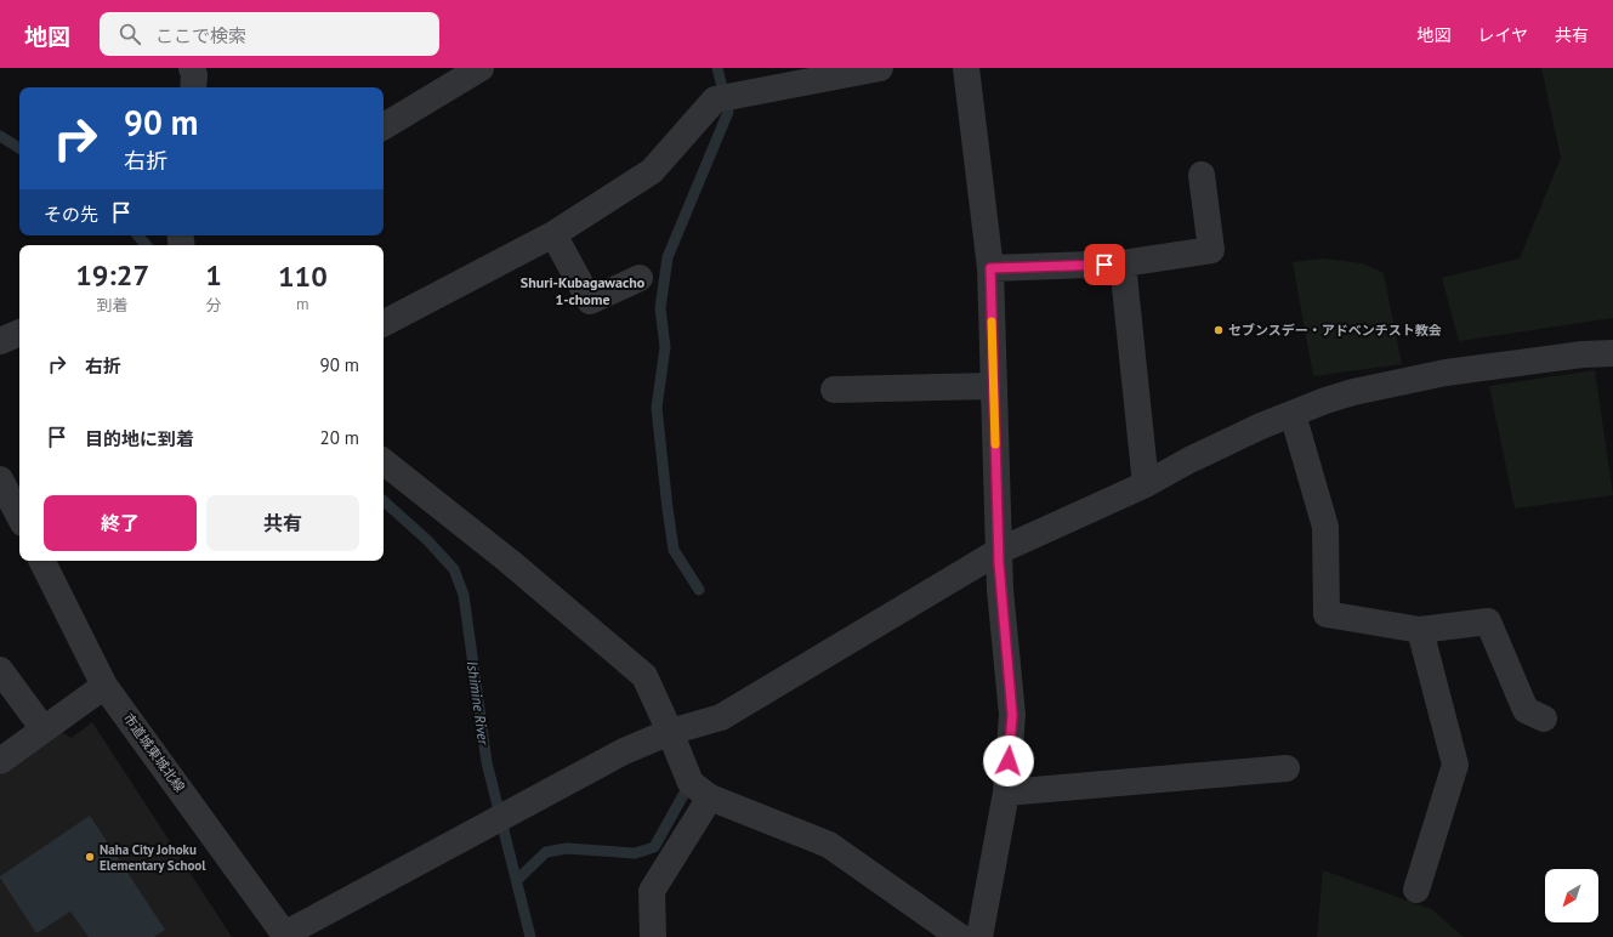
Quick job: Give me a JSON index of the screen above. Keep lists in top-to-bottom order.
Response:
{
  "streets": {
    "street": ["市道城東城北線"]
  },
  "districts": ["Shuri-Kubagawacho 1-chome"],
  "water": ["Ishimine River"],
  "places": ["セブンスデー・アドベンチスト教会", "Naha City Johoku Elementary School"],
  "north": "bottom left",
  "page": {
    "header": "地図",
    "search": "ここで検索",
    "nav": ["地図", "レイヤ", "共有"],
    "turn": ["90 m", "右折"],
    "then": "その先",
    "eta": [
      "19:27",
      "到着",
      "1",
      "分",
      "110",
      "m"
    ],
    "list": [
      {
        "name": "右折",
        "value": "90 m"
      },
      {
        "name": "目的地に到着",
        "value": "20 m"
      }
    ],
    "buttons": ["終了", "共有"]
  }
}
